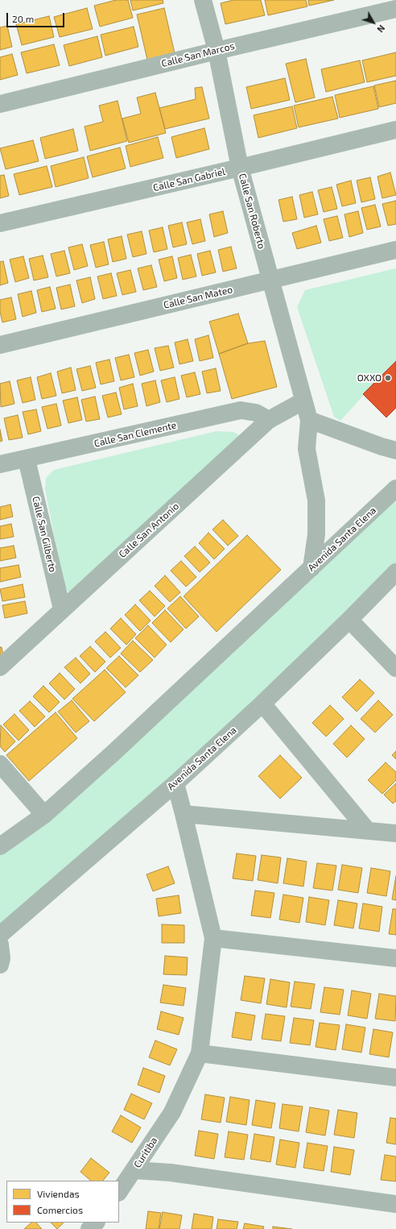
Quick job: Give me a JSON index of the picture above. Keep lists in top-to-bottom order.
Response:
{
  "streets": {
    "street": [
      "Calle San Marcos",
      "Calle San Gabriel",
      "Calle San Roberto",
      "Calle San Mateo",
      "Calle San Clemente",
      "Calle San Antonio",
      "Calle San Gilberto",
      "Avenida Santa Elena",
      "Curitiba"
    ]
  },
  "crossings": [
    ["Calle San Marcos", "Calle San Roberto"],
    ["Calle San Gabriel", "Calle San Roberto"],
    ["Calle San Roberto", "Calle San Mateo"],
    ["Calle San Roberto", "Calle San Antonio"],
    ["Calle San Roberto", "Avenida Santa Elena"],
    ["Calle San Clemente", "Calle San Antonio"],
    ["Calle San Clemente", "Calle San Gilberto"],
    ["Calle San Antonio", "Calle San Gilberto"]
  ],
  "places": ["OXXO"],
  "legend": ["Viviendas", "Comercios"],
  "scale_bar": "20 m",
  "north": "bottom right"
}
